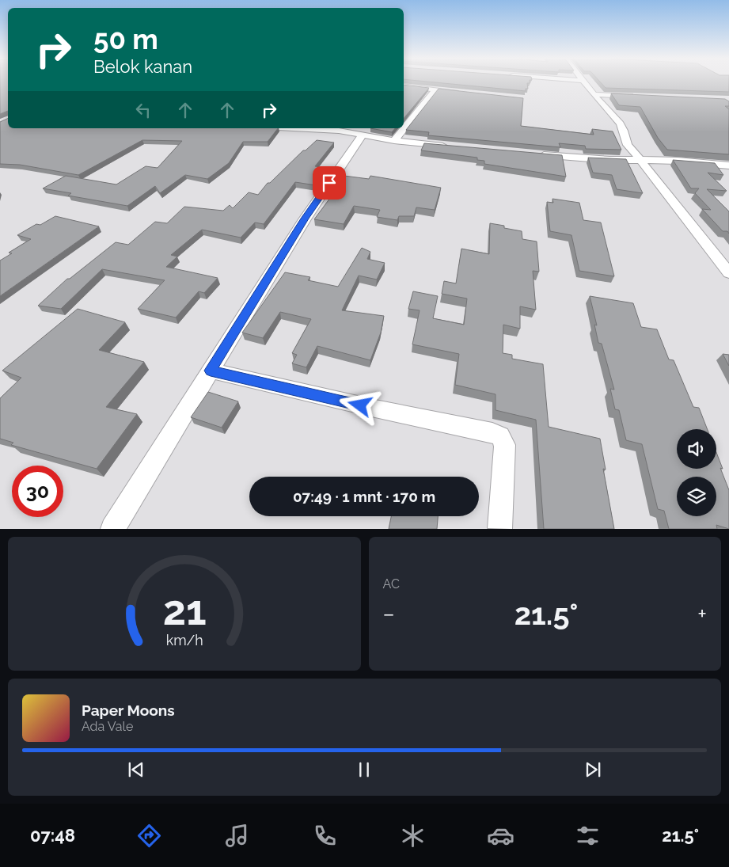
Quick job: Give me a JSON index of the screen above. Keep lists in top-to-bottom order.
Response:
{
  "page": {
    "turn": ["50 m", "Belok kanan"],
    "limit": "30",
    "trip": "07:49 · 1 mnt · 170 m",
    "tile": "AC",
    "heat": ["−", "21.5°", "+"],
    "song": ["Paper Moons", "Ada Vale"],
    "tabs": ["07:48", "21.5°"],
    "gauge": ["21", "km/h"]
  }
}
